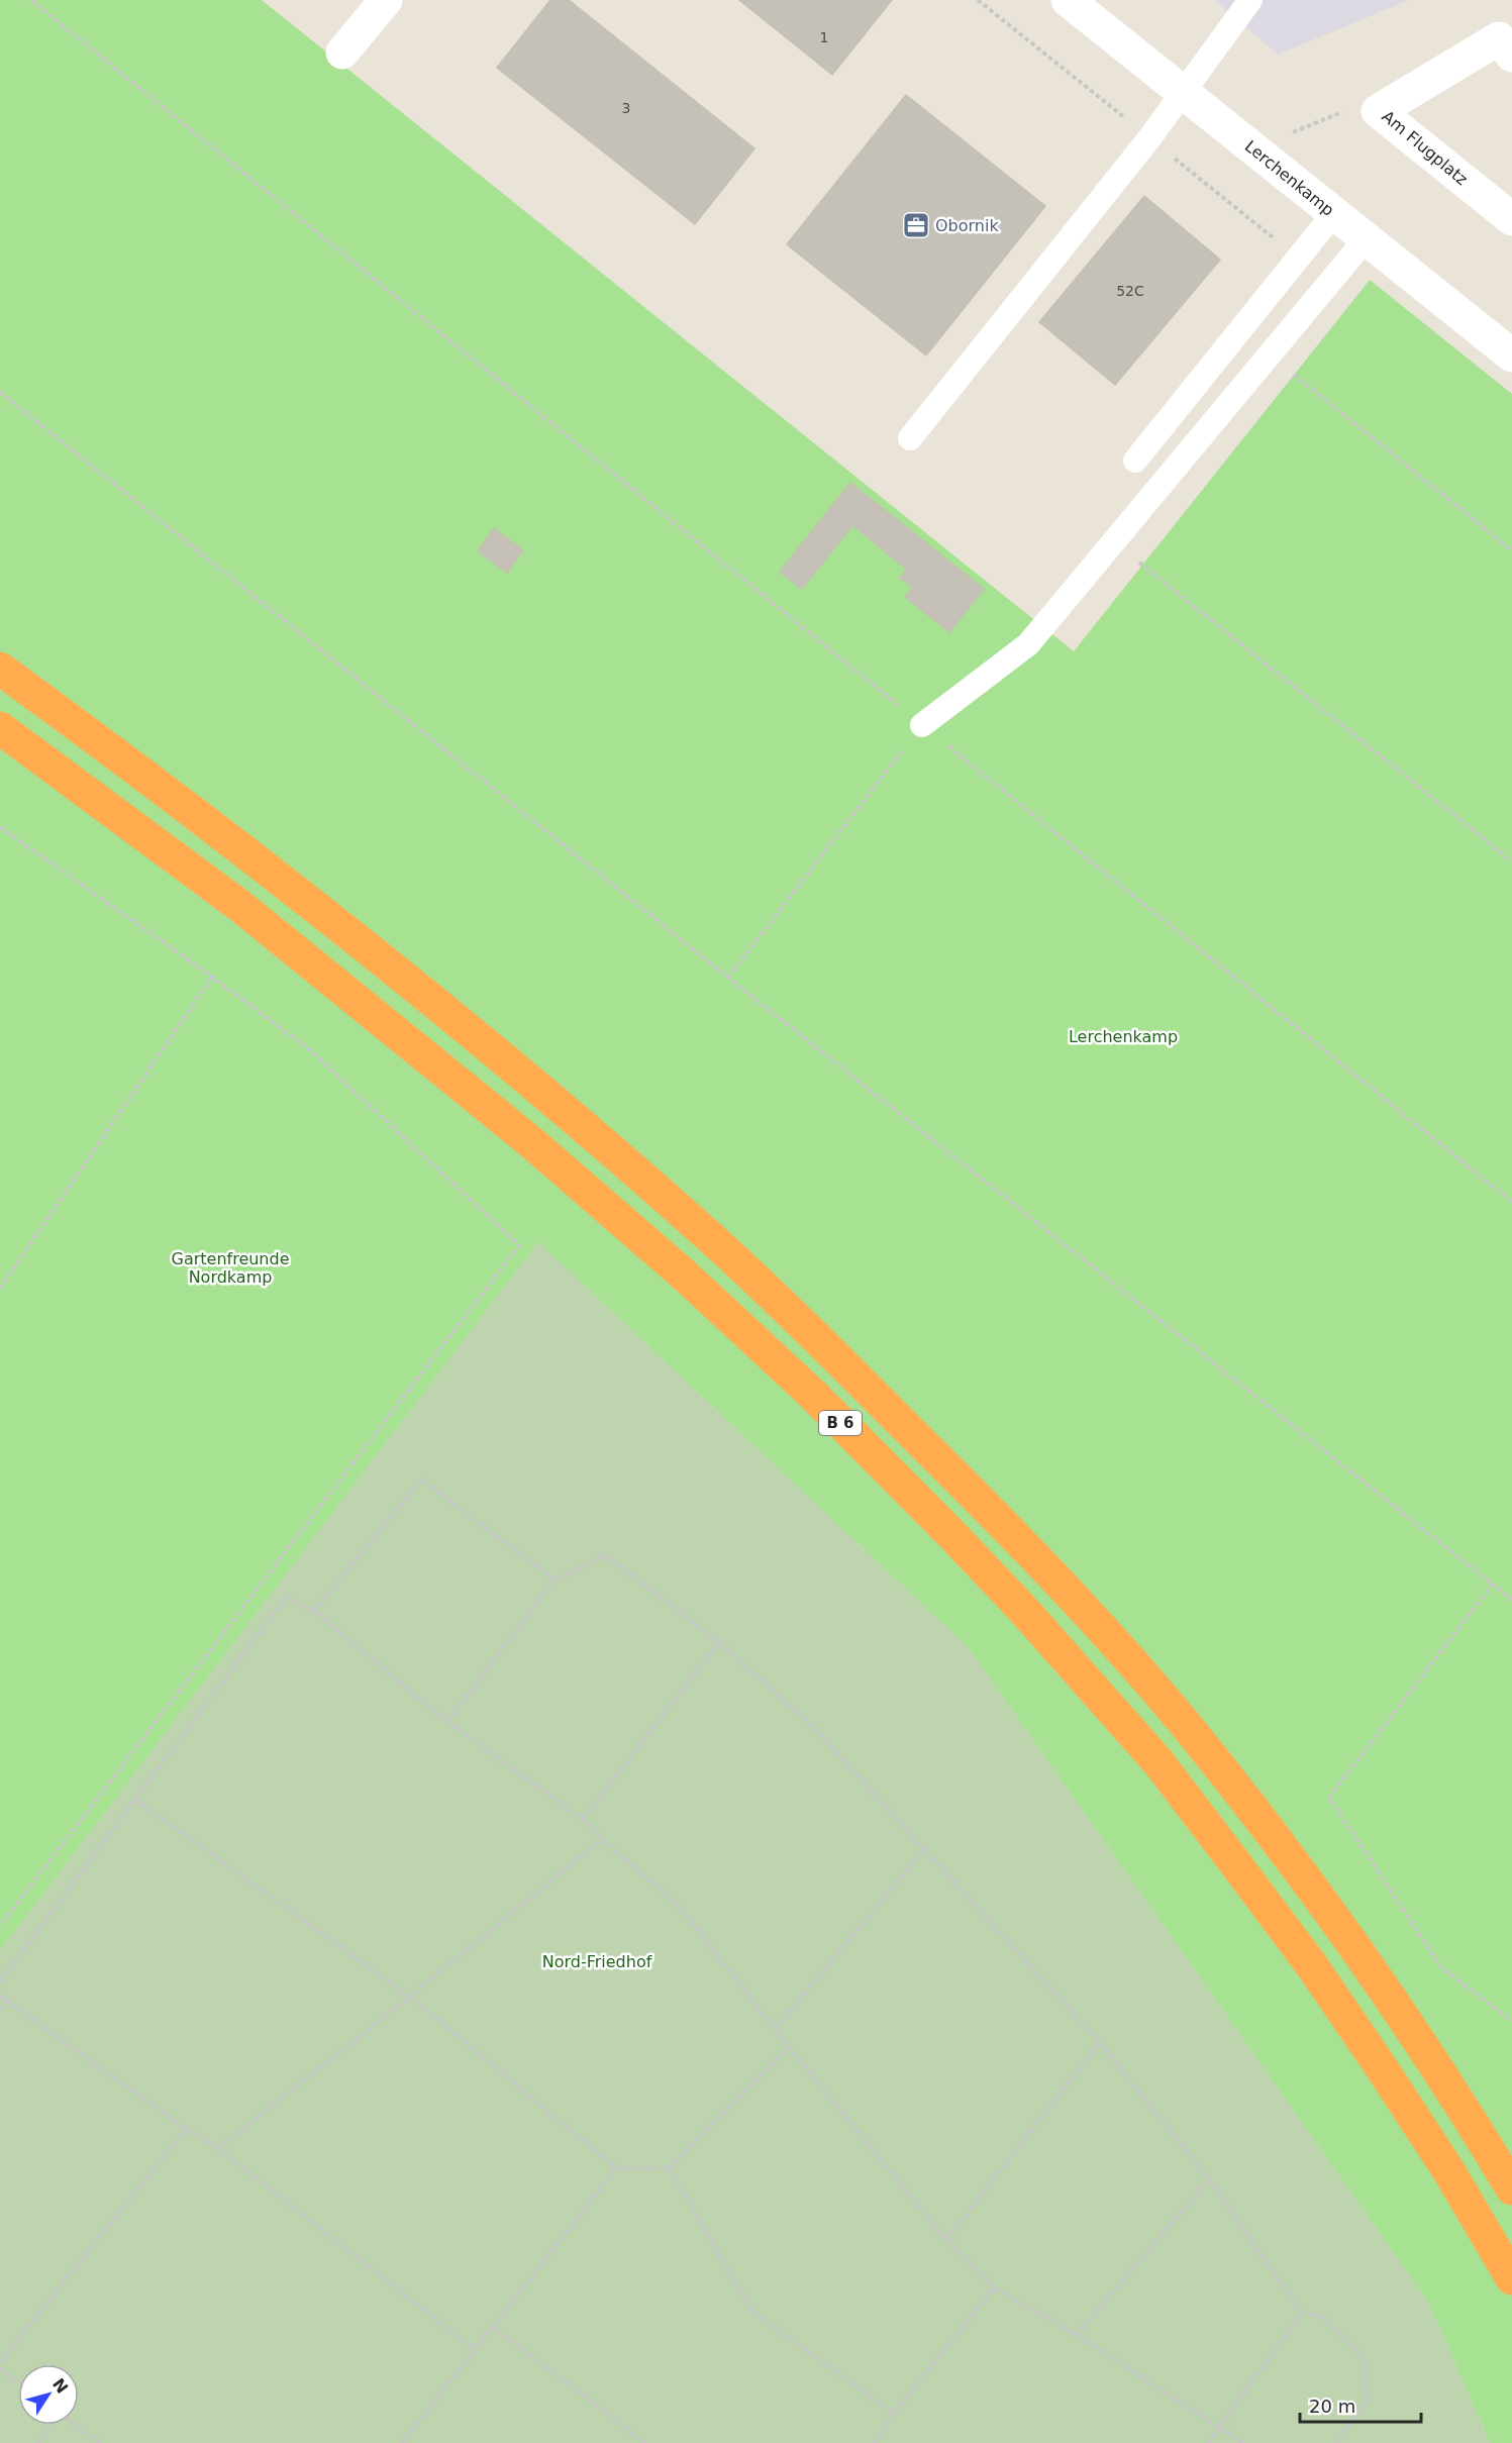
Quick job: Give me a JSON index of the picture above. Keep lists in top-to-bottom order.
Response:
{
  "streets": {
    "highway": ["B 6"],
    "street": ["Am Flugplatz", "Lerchenkamp"]
  },
  "parks": ["Lerchenkamp", "Gartenfreunde Nordkamp", "Nord-Friedhof"],
  "places": {
    "office": ["Obornik"]
  },
  "house_numbers": ["1", "3", "52C"],
  "scale_bar": "20 m",
  "north": "top right"
}
